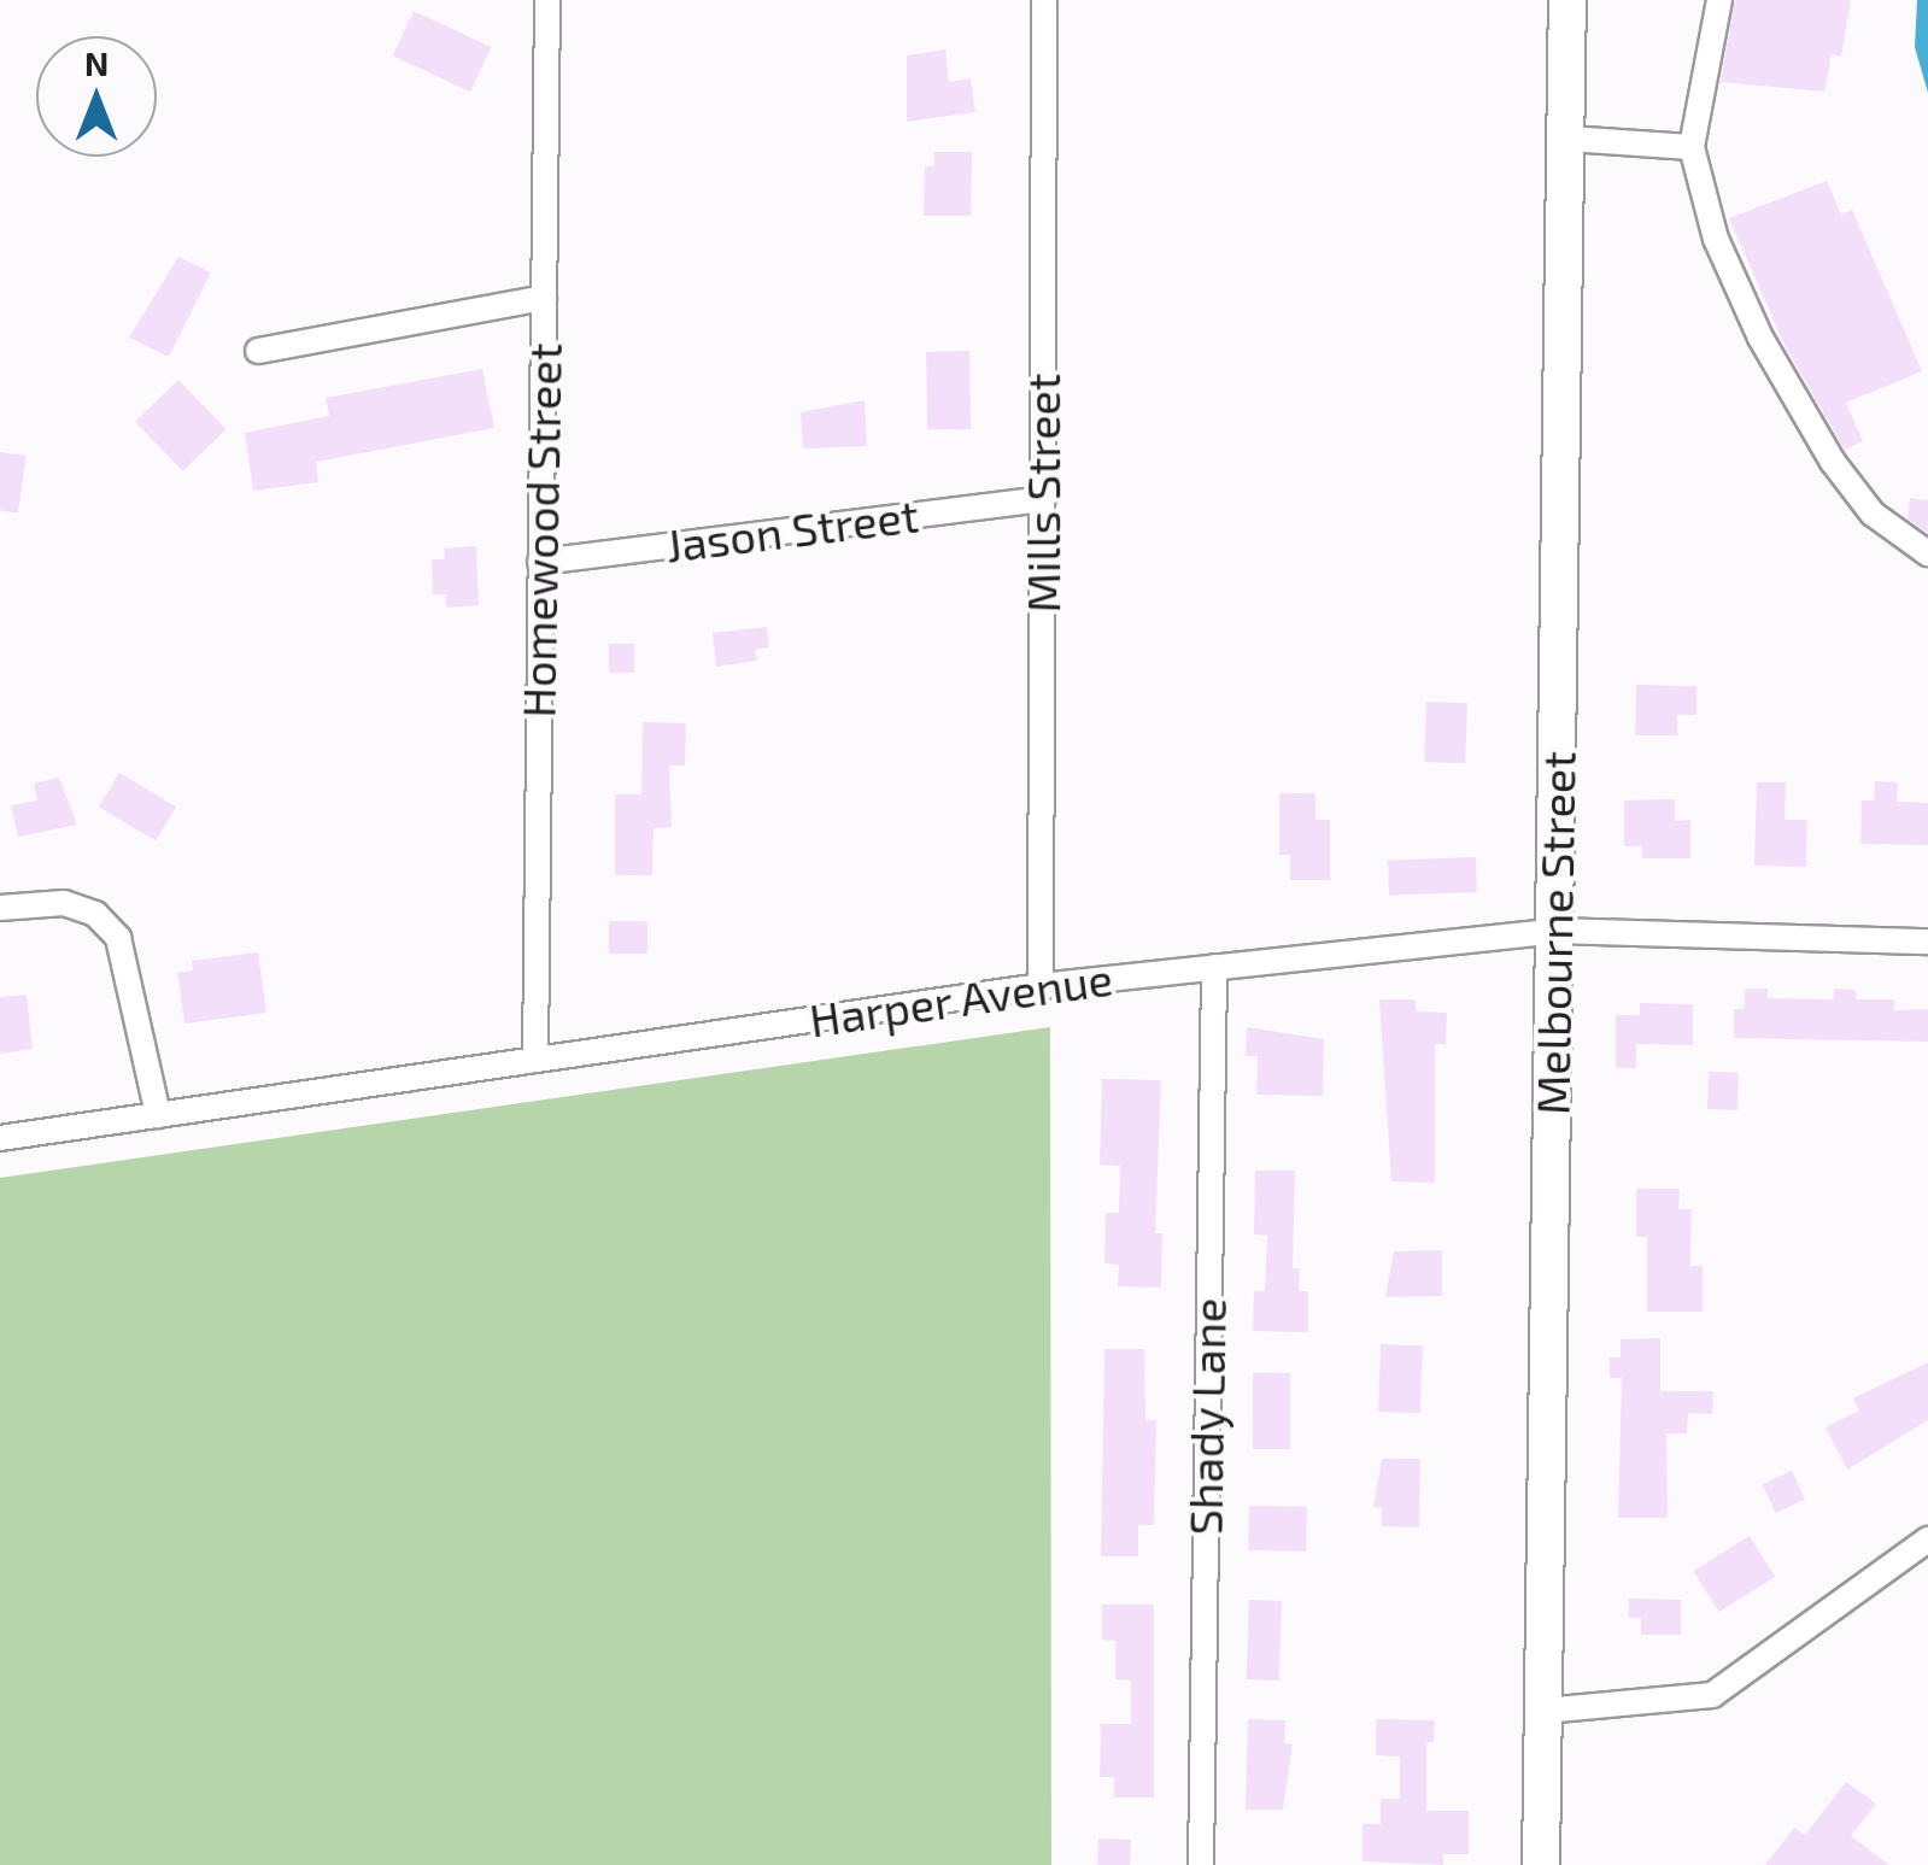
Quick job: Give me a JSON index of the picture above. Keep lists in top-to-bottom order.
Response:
{
  "streets": {
    "street": [
      "Mills Street",
      "Homewood Street",
      "Jason Street",
      "Melbourne Street",
      "Harper Avenue",
      "Shady Lane"
    ]
  },
  "crossings": [
    ["Mills Street", "Jason Street"],
    ["Mills Street", "Harper Avenue"],
    ["Homewood Street", "Jason Street"],
    ["Homewood Street", "Harper Avenue"],
    ["Melbourne Street", "Harper Avenue"],
    ["Harper Avenue", "Shady Lane"]
  ],
  "north": "top"
}
